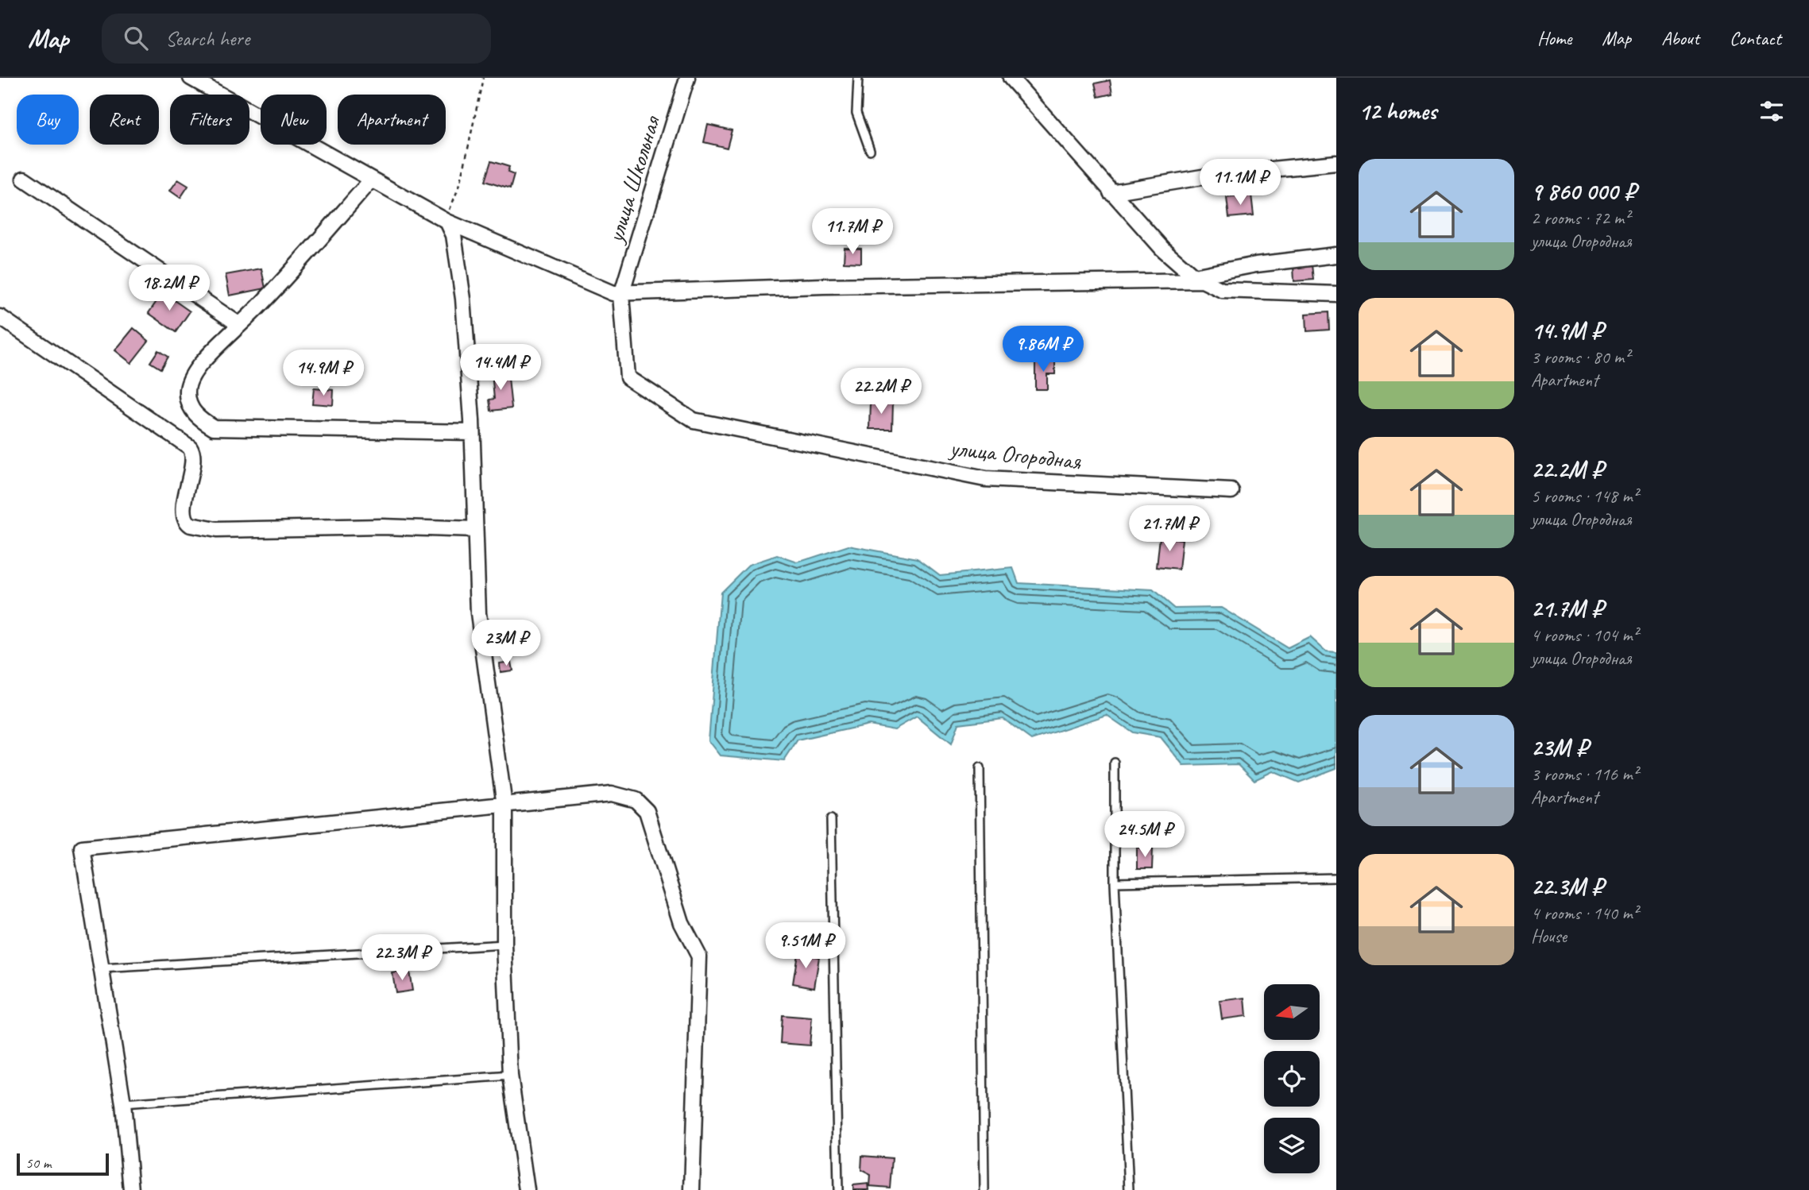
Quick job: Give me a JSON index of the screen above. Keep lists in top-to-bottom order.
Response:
{
  "streets": {
    "street": ["улица Школьная", "улица Огородная"]
  },
  "crossings": [
    ["улица Школьная", "улица Огородная"]
  ],
  "scale_bar": "50 m",
  "north": "left",
  "page": {
    "header": "Map",
    "search": "Search here",
    "nav": [
      "Home",
      "Map",
      "About",
      "Contact"
    ],
    "heading": "12 homes",
    "chip": [
      "Buy",
      "Rent",
      "Filters",
      "New",
      "Apartment"
    ],
    "list": [
      {
        "name": "9 860 000 ₽",
        "note": "2 rooms · 72 m² · улица Огородная"
      },
      {
        "name": "14.9M ₽",
        "note": "3 rooms · 80 m² · Apartment"
      },
      {
        "name": "22.2M ₽",
        "note": "5 rooms · 148 m² · улица Огородная"
      },
      {
        "name": "21.7M ₽",
        "note": "4 rooms · 104 m² · улица Огородная"
      },
      {
        "name": "23M ₽",
        "note": "3 rooms · 116 m² · Apartment"
      },
      {
        "name": "22.3M ₽",
        "note": "4 rooms · 140 m² · House"
      }
    ],
    "price": [
      "11.1M ₽",
      "11.7M ₽",
      "18.2M ₽",
      "9.86M ₽",
      "14.4M ₽",
      "14.9M ₽",
      "22.2M ₽",
      "21.7M ₽",
      "23M ₽",
      "24.5M ₽",
      "9.51M ₽",
      "22.3M ₽"
    ],
    "scale": "50 m"
  }
}
